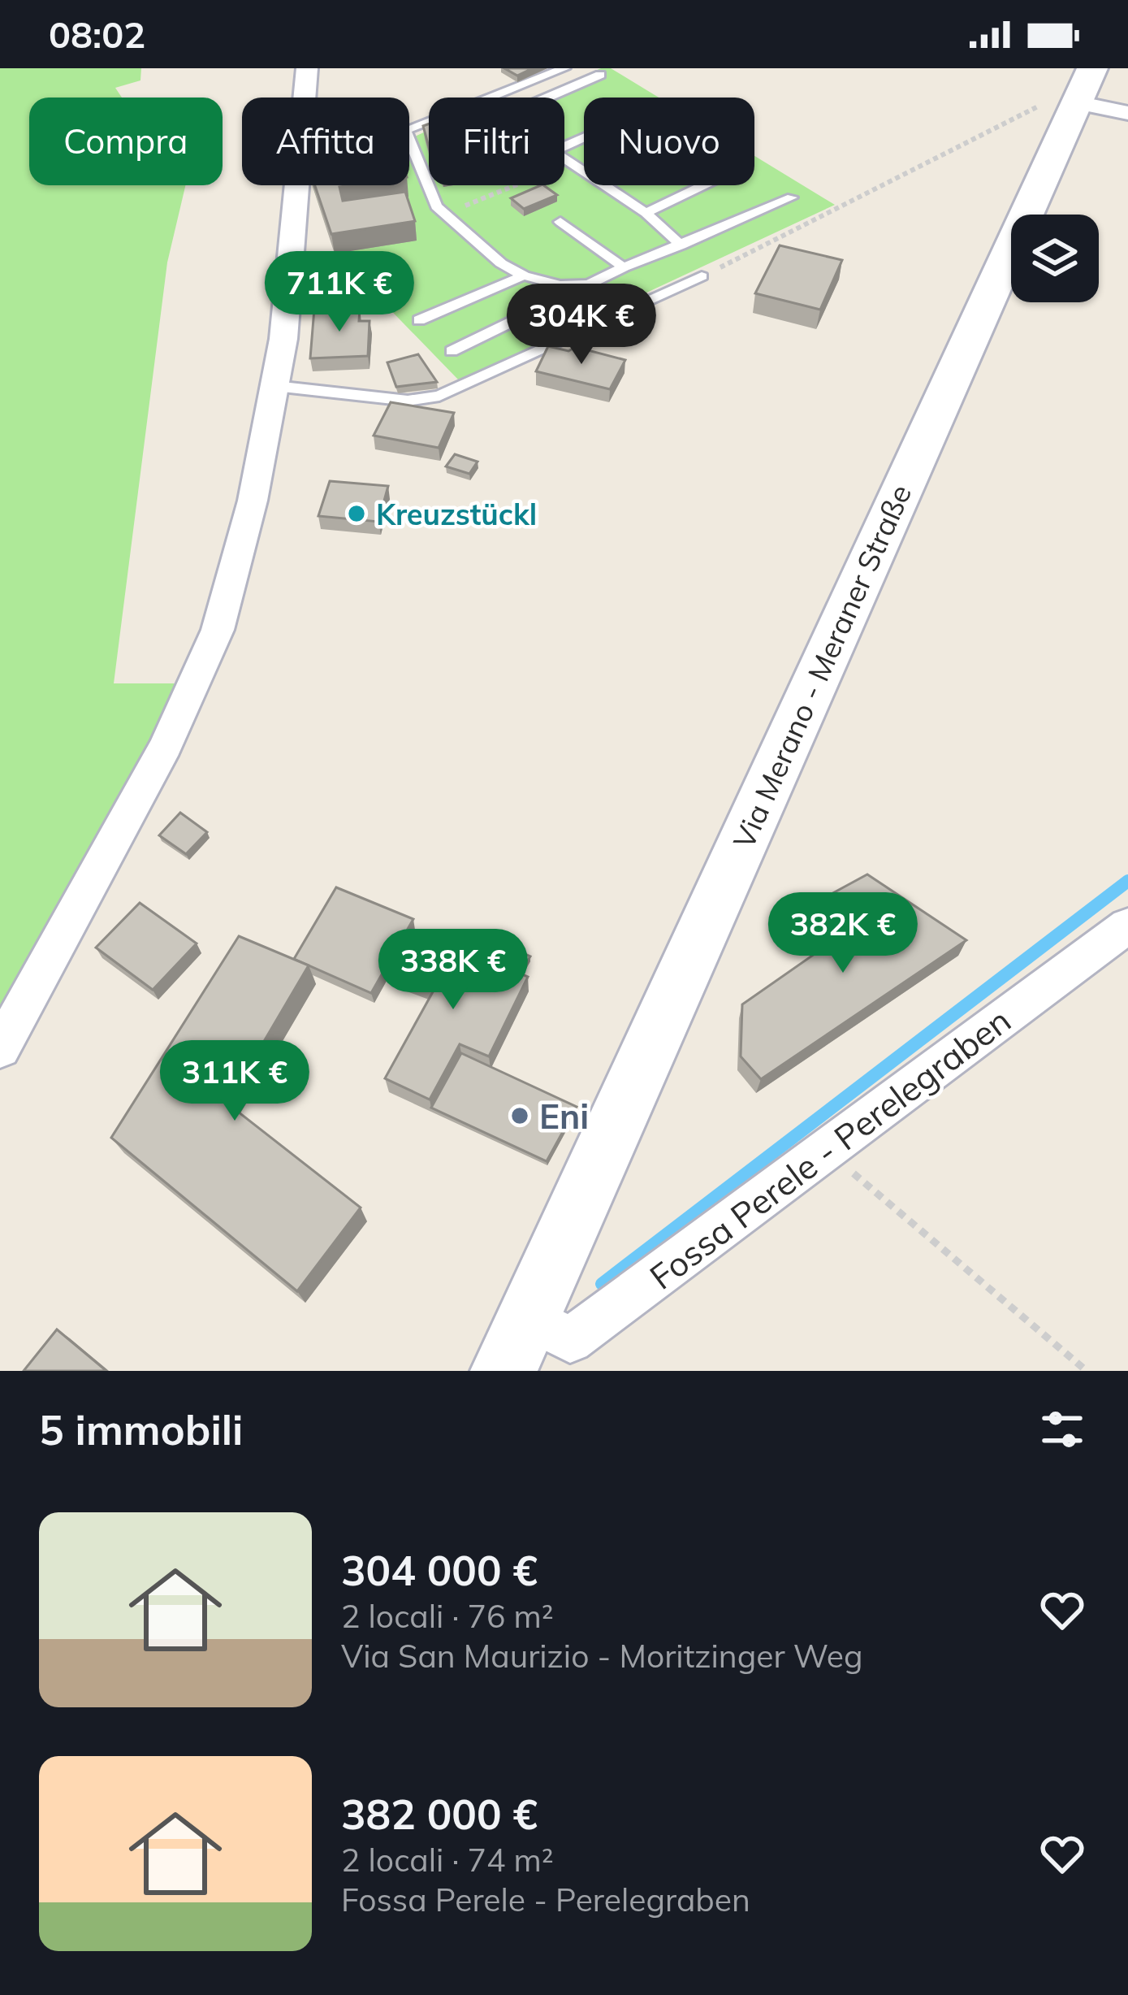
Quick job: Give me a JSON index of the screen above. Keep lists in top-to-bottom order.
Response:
{
  "streets": {
    "main road": ["Via Merano - Meraner Straße"],
    "street": ["Fossa Perele - Perelegraben"]
  },
  "crossings": [
    ["Via Merano - Meraner Straße", "Fossa Perele - Perelegraben"]
  ],
  "places": ["Kreuzstückl", "Eni"],
  "page": {
    "status": "08:02",
    "chip": [
      "Compra",
      "Affitta",
      "Filtri",
      "Nuovo"
    ],
    "price": [
      "711K €",
      "304K €",
      "382K €",
      "338K €",
      "311K €"
    ],
    "heading": "5 immobili",
    "list": [
      {
        "name": "304 000 €",
        "note": "2 locali · 76 m² · Via San Maurizio - Moritzinger Weg"
      },
      {
        "name": "382 000 €",
        "note": "2 locali · 74 m² · Fossa Perele - Perelegraben"
      }
    ]
  }
}
